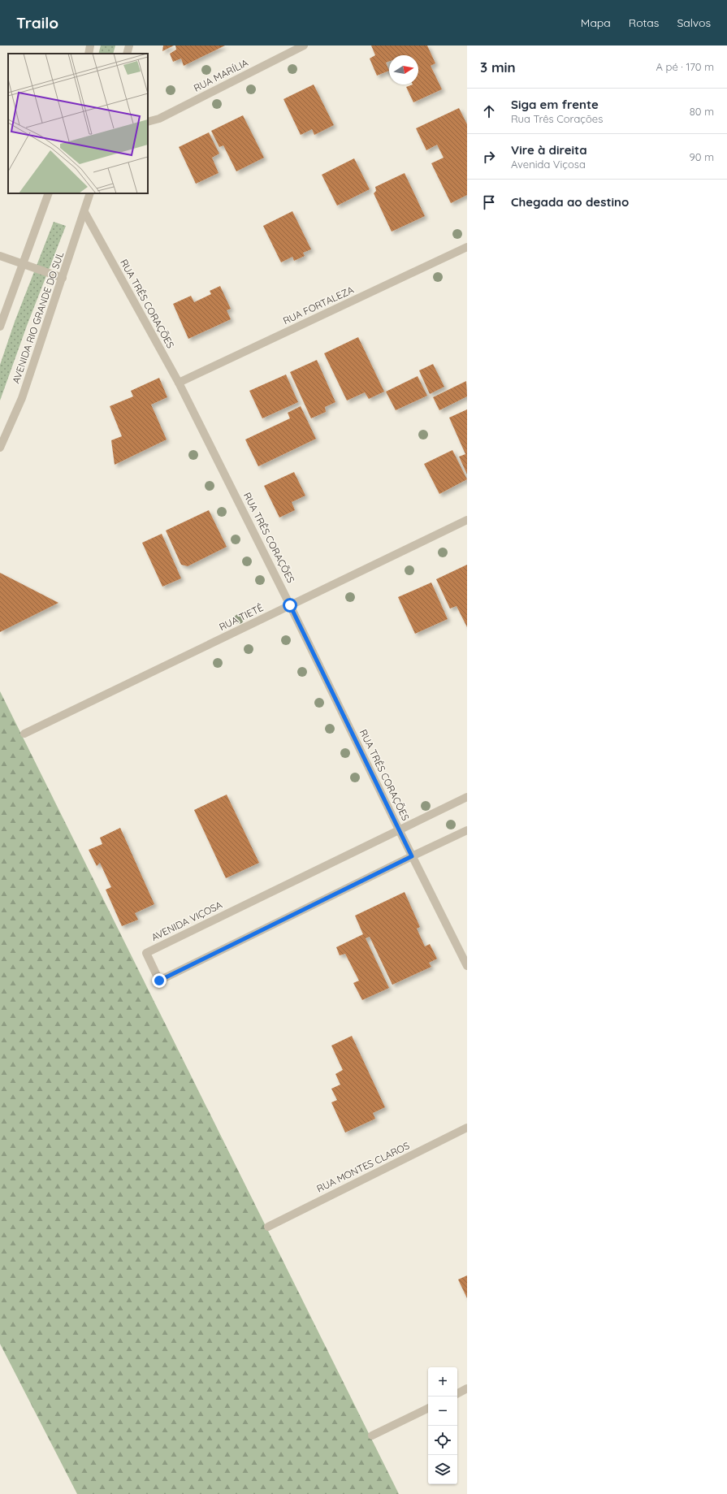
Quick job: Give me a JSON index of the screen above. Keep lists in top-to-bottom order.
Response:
{
  "streets": {
    "street": [
      "RUA MARÍLIA",
      "RUA TRÊS CORAÇÕES",
      "RUA FORTALEZA",
      "AVENIDA RIO GRANDE DO SUL",
      "RUA TIETÊ",
      "AVENIDA VIÇOSA",
      "RUA MONTES CLAROS"
    ]
  },
  "crossings": [
    ["RUA TRÊS CORAÇÕES", "RUA FORTALEZA"],
    ["RUA TRÊS CORAÇÕES", "AVENIDA RIO GRANDE DO SUL"],
    ["RUA TRÊS CORAÇÕES", "RUA TIETÊ"],
    ["RUA TRÊS CORAÇÕES", "AVENIDA VIÇOSA"]
  ],
  "north": "right",
  "page": {
    "header": "Trailo",
    "nav": ["Mapa", "Rotas", "Salvos"],
    "heading": ["3 min", "A pé · 170 m"],
    "list": [
      ["Siga em frente", "Rua Três Corações", "80 m"],
      ["Vire à direita", "Avenida Viçosa", "90 m"],
      "Chegada ao destino"
    ],
    "map_buttons": ["+", "−"]
  }
}
